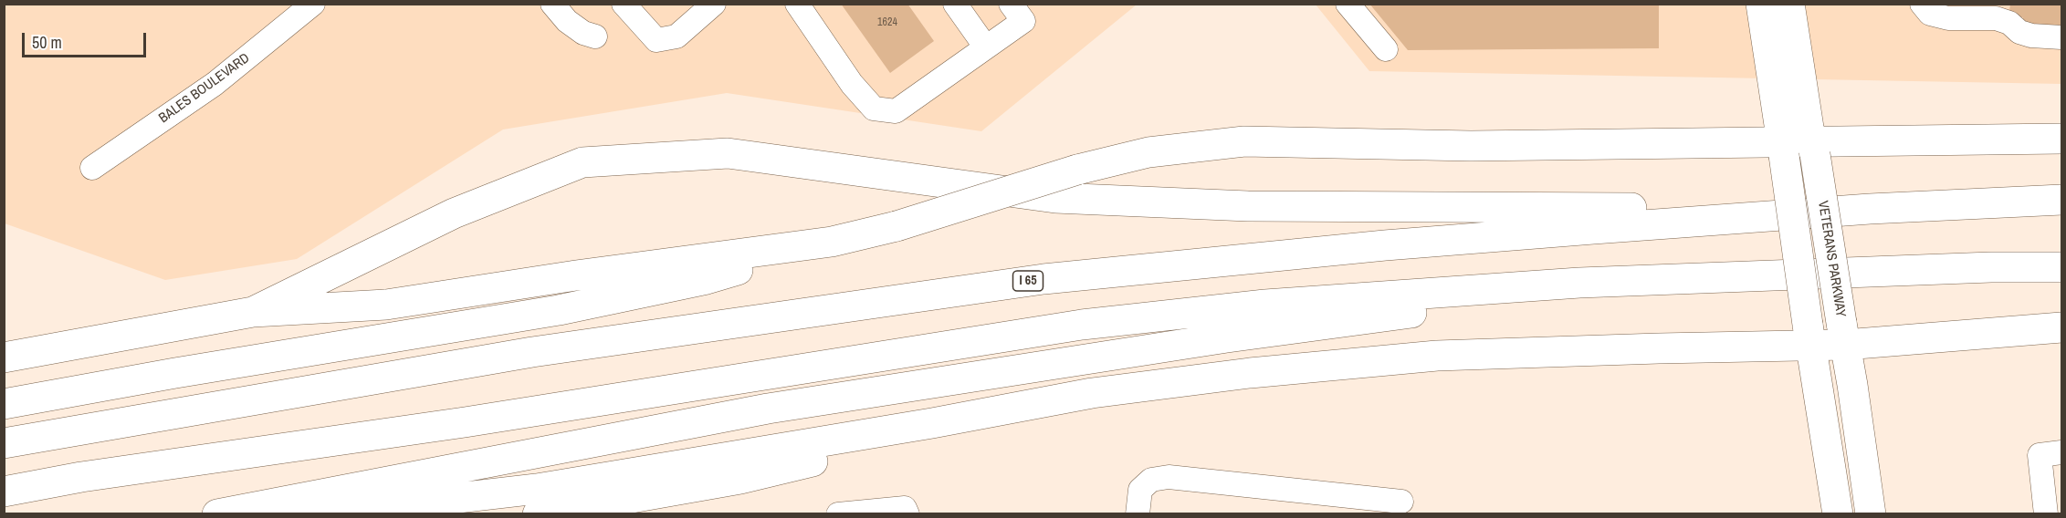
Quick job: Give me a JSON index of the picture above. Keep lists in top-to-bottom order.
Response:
{
  "streets": {
    "main road": ["VETERANS PARKWAY", "I 65"],
    "street": ["BALES BOULEVARD"]
  },
  "house_numbers": ["1624"],
  "scale_bar": "50 m"
}
